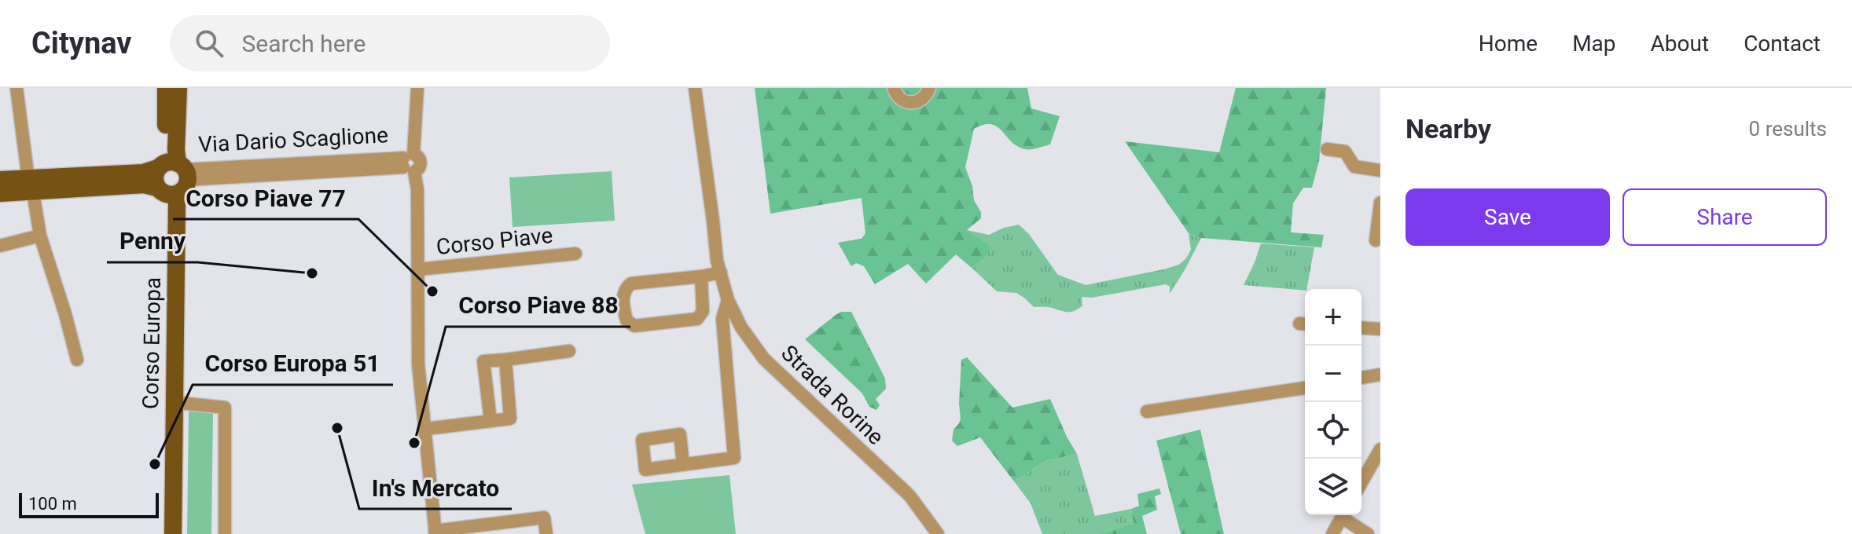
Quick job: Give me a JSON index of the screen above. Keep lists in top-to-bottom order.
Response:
{
  "streets": {
    "main road": ["Via Dario Scaglione", "Corso Europa"],
    "street": ["Corso Piave", "Strada Rorine"]
  },
  "crossings": [
    ["Via Dario Scaglione", "Corso Piave"],
    ["Via Dario Scaglione", "Corso Europa"]
  ],
  "places": [
    "Penny",
    "Corso Piave 77",
    "In's Mercato",
    "Corso Piave 88",
    "Corso Europa 51"
  ],
  "scale_bar": "100 m",
  "page": {
    "header": "Citynav",
    "search": "Search here",
    "nav": [
      "Home",
      "Map",
      "About",
      "Contact"
    ],
    "heading": ["Nearby", "0 results"],
    "buttons": ["Save", "Share"],
    "map_buttons": ["+", "−"],
    "scale": "100 m"
  }
}
